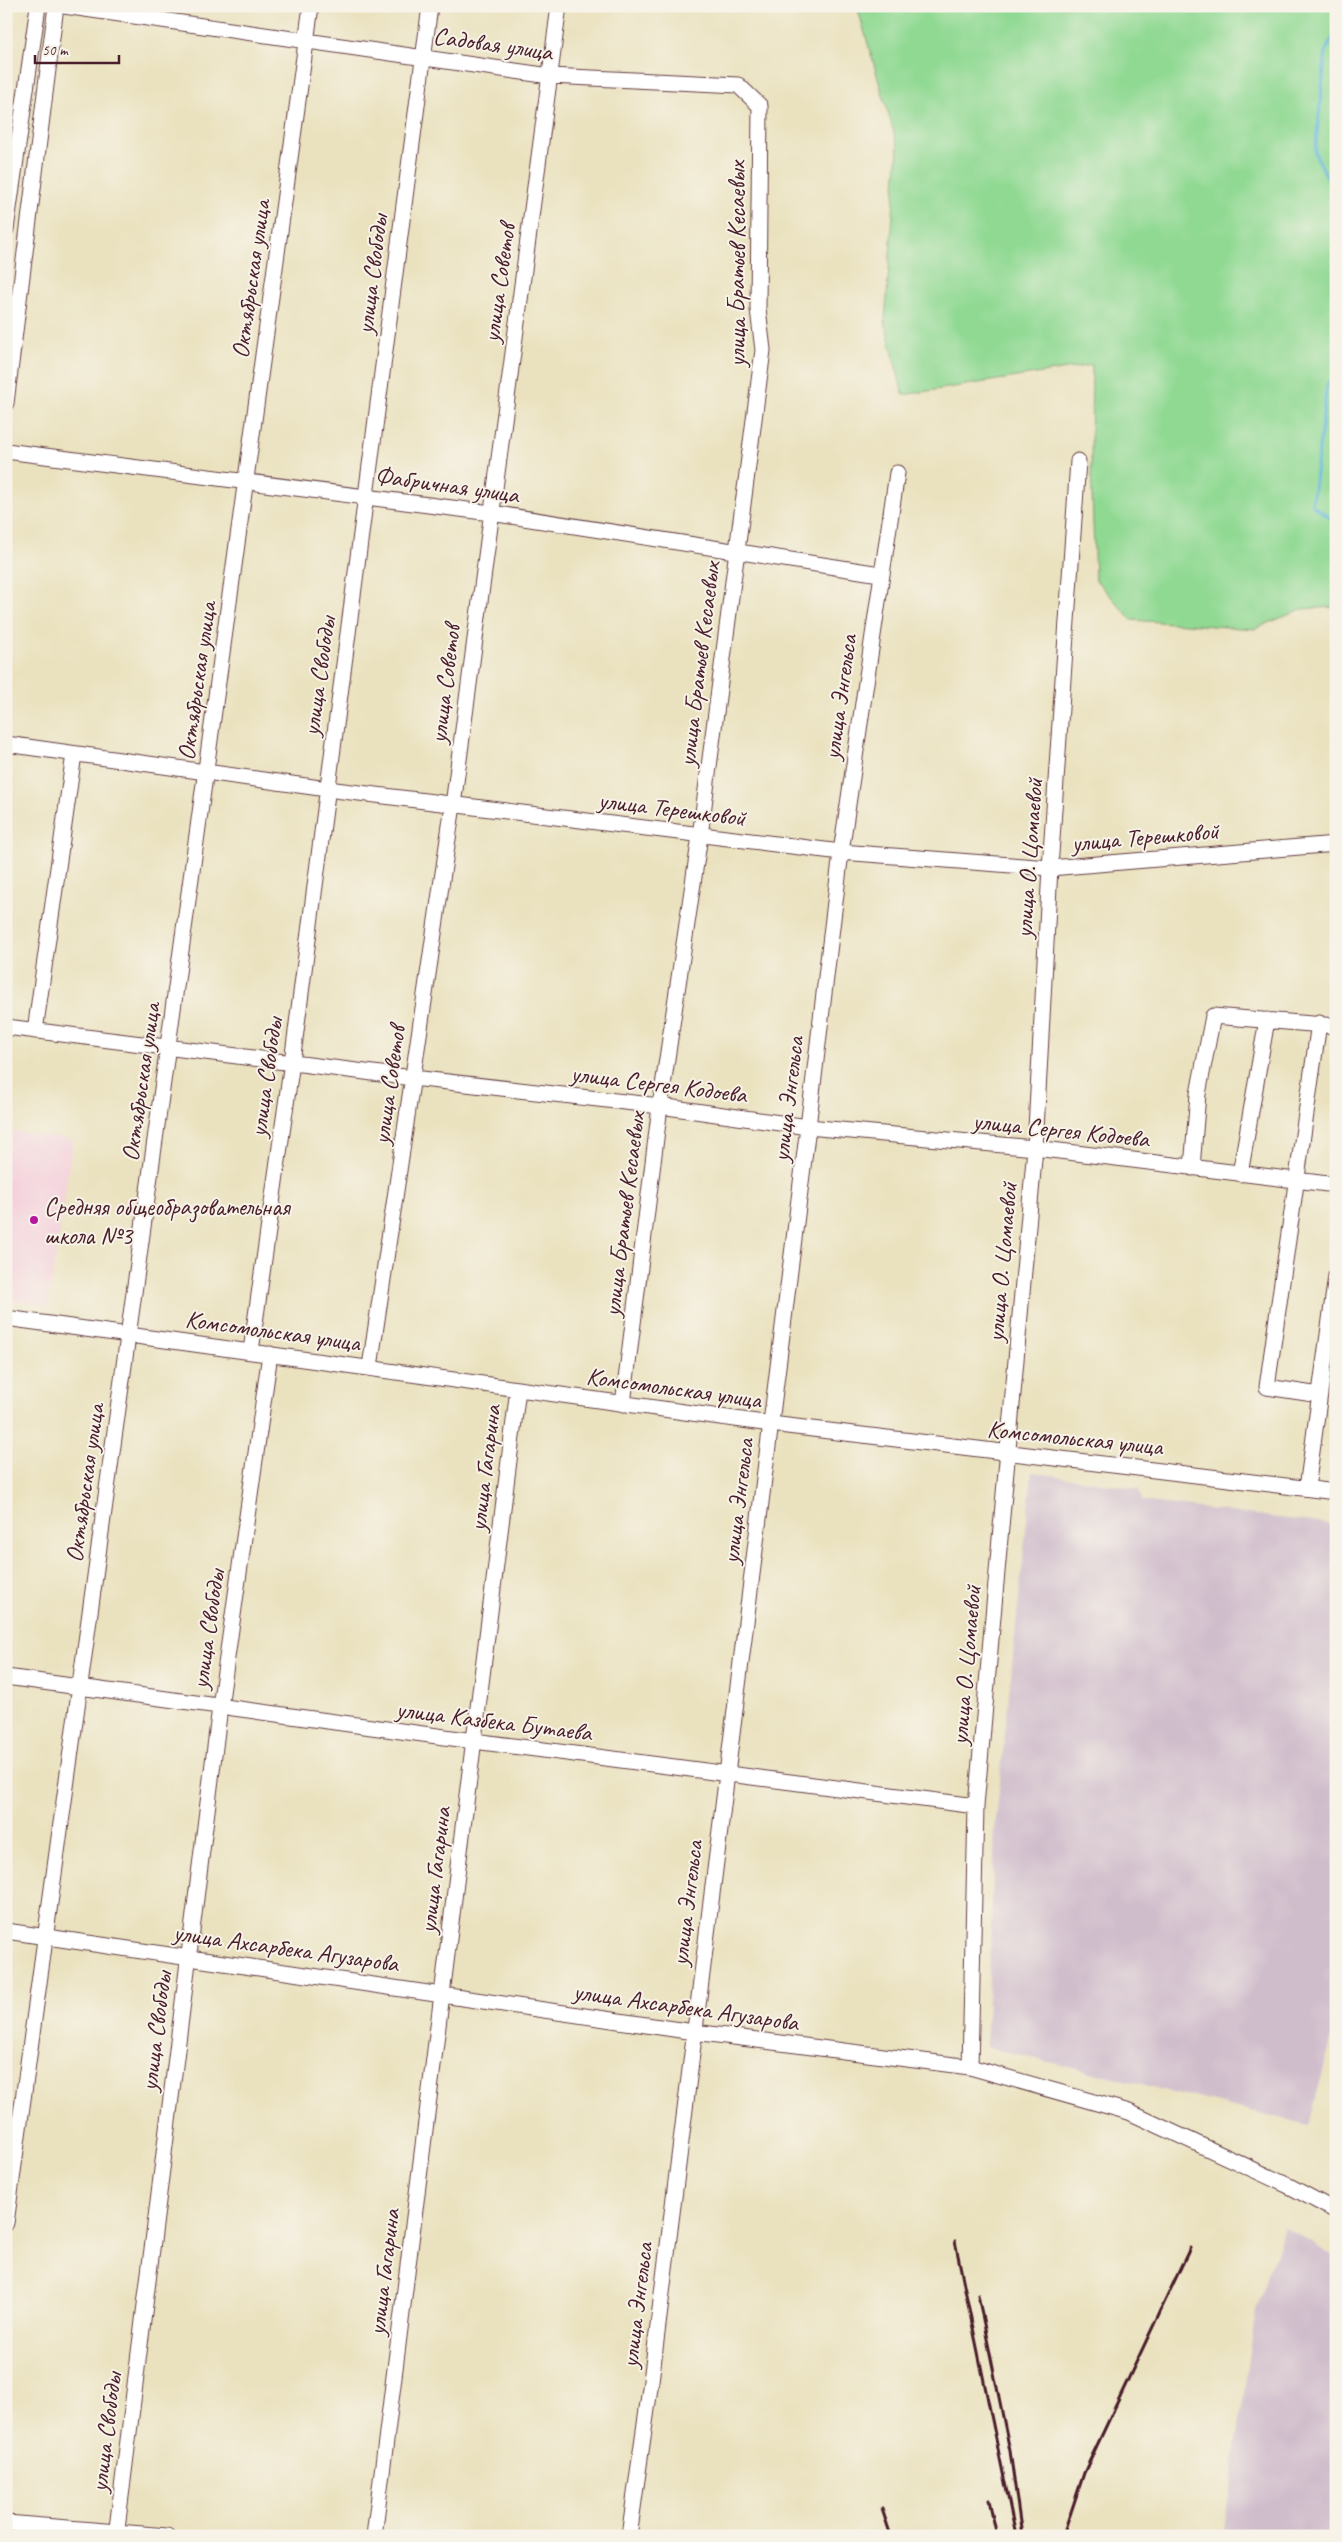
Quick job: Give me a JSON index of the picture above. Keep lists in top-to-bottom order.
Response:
{
  "streets": {
    "street": [
      "Садовая улица",
      "улица Братьев Кесаевых",
      "улица Свободы",
      "Октябрьская улица",
      "улица Советов",
      "Фабричная улица",
      "улица Энгельса",
      "улица Терешковой",
      "улица О. Цомаевой",
      "улица Сергея Кодоева",
      "Комсомольская улица",
      "улица Гагарина",
      "улица Казбека Бутаева",
      "улица Ахсарбека Агузарова"
    ]
  },
  "crossings": [
    ["Садовая улица", "улица Братьев Кесаевых"],
    ["Садовая улица", "улица Свободы"],
    ["Садовая улица", "Октябрьская улица"],
    ["Садовая улица", "улица Советов"],
    ["улица Братьев Кесаевых", "Фабричная улица"],
    ["улица Братьев Кесаевых", "улица Терешковой"],
    ["улица Братьев Кесаевых", "улица Сергея Кодоева"],
    ["улица Братьев Кесаевых", "Комсомольская улица"],
    ["улица Свободы", "Фабричная улица"],
    ["улица Свободы", "улица Терешковой"],
    ["улица Свободы", "улица Сергея Кодоева"],
    ["улица Свободы", "Комсомольская улица"],
    ["улица Свободы", "улица Казбека Бутаева"],
    ["улица Свободы", "улица Ахсарбека Агузарова"],
    ["Октябрьская улица", "Фабричная улица"],
    ["Октябрьская улица", "улица Терешковой"],
    ["Октябрьская улица", "улица Сергея Кодоева"],
    ["Октябрьская улица", "Комсомольская улица"],
    ["Октябрьская улица", "улица Казбека Бутаева"],
    ["Октябрьская улица", "улица Ахсарбека Агузарова"],
    ["улица Советов", "Фабричная улица"],
    ["улица Советов", "улица Терешковой"],
    ["улица Советов", "улица Сергея Кодоева"],
    ["улица Советов", "Комсомольская улица"],
    ["Фабричная улица", "улица Энгельса"],
    ["улица Энгельса", "улица Терешковой"],
    ["улица Энгельса", "улица Сергея Кодоева"],
    ["улица Энгельса", "Комсомольская улица"],
    ["улица Энгельса", "улица Казбека Бутаева"],
    ["улица Энгельса", "улица Ахсарбека Агузарова"],
    ["улица Терешковой", "улица О. Цомаевой"],
    ["улица О. Цомаевой", "улица Сергея Кодоева"],
    ["улица О. Цомаевой", "Комсомольская улица"],
    ["улица О. Цомаевой", "улица Казбека Бутаева"],
    ["улица О. Цомаевой", "улица Ахсарбека Агузарова"],
    ["Комсомольская улица", "улица Гагарина"],
    ["улица Гагарина", "улица Казбека Бутаева"],
    ["улица Гагарина", "улица Ахсарбека Агузарова"]
  ],
  "places": ["Средняя общеобразовательная школа №3"],
  "scale_bar": "50 m"
}
